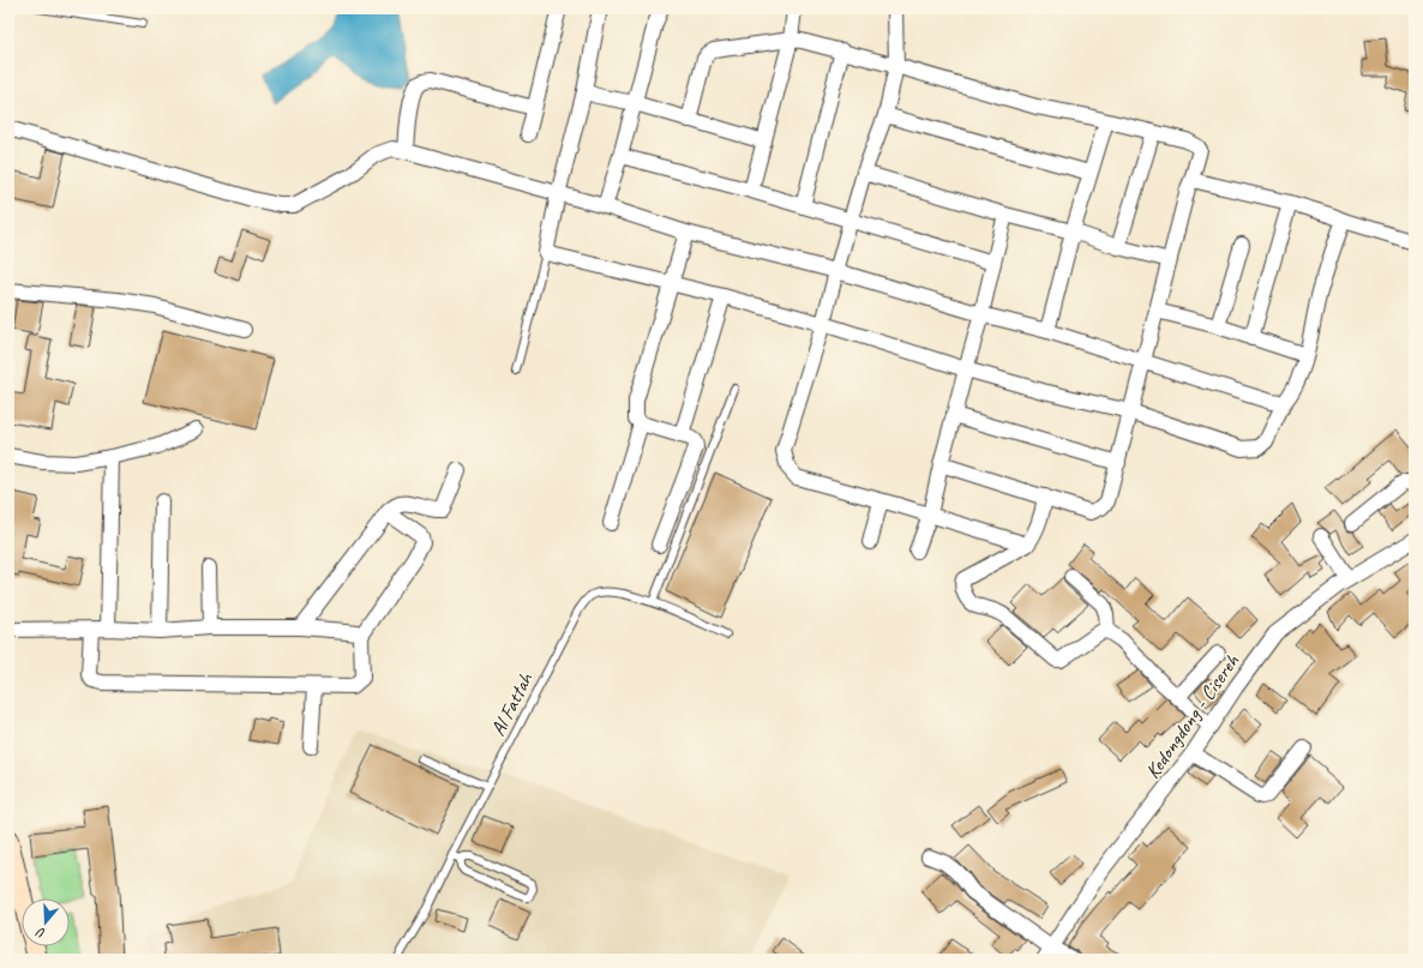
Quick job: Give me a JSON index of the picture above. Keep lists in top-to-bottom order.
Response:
{
  "streets": {
    "street": ["Kedongdong - Cisereh"],
    "lane": ["Al Fattah"]
  },
  "north": "bottom"
}
